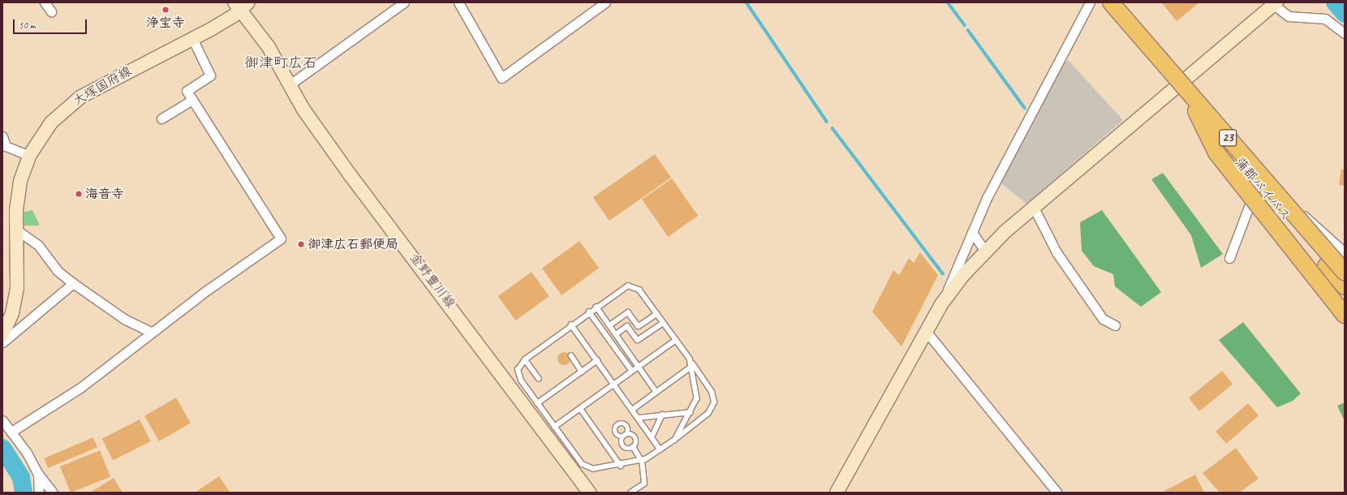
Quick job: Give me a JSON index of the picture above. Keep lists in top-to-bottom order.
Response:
{
  "streets": {
    "highway": ["23", "蒲郡バイパス"],
    "main road": ["大塚国府線", "金野豊川線"]
  },
  "crossings": [
    ["大塚国府線", "金野豊川線"]
  ],
  "districts": ["御津町広石"],
  "places": ["浄宝寺", "海音寺", "御津広石郵便局"],
  "scale_bar": "50 m"
}
